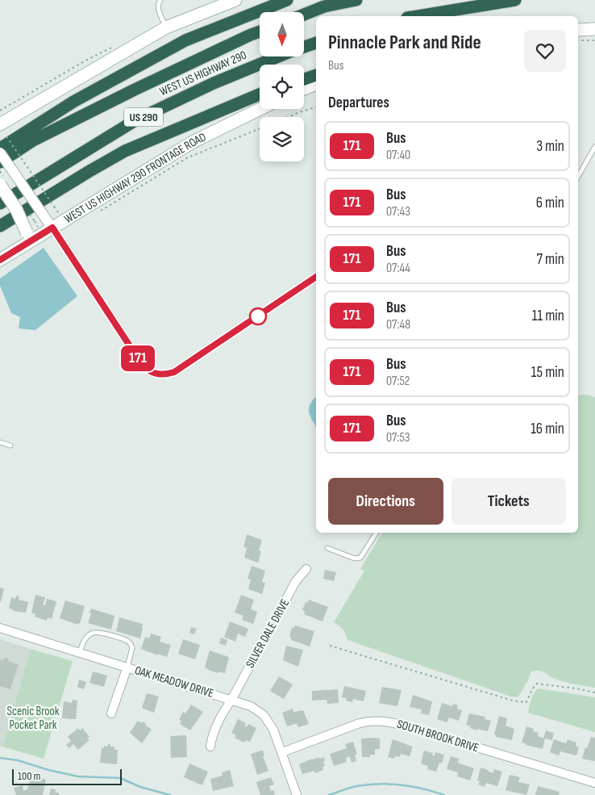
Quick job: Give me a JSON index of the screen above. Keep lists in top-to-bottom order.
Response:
{
  "streets": {
    "highway": ["WEST US HIGHWAY 290", "US 290"],
    "main road": ["WEST US HIGHWAY 290 FRONTAGE ROAD"],
    "street": ["SILVER DALE DRIVE", "OAK MEADOW DRIVE", "SOUTH BROOK DRIVE"]
  },
  "crossings": [
    ["SILVER DALE DRIVE", "OAK MEADOW DRIVE"],
    ["OAK MEADOW DRIVE", "SOUTH BROOK DRIVE"]
  ],
  "parks": ["Scenic Brook Pocket Park"],
  "lines": ["bus line 171"],
  "scale_bar": "100 m",
  "north": "bottom",
  "page": {
    "on_map": "171",
    "heading": [
      ["Pinnacle Park and Ride", "Bus"],
      "Departures"
    ],
    "list": [
      {
        "mark": "171",
        "name": "Bus",
        "note": "07:40",
        "value": "3 min"
      },
      {
        "mark": "171",
        "name": "Bus",
        "note": "07:43",
        "value": "6 min"
      },
      {
        "mark": "171",
        "name": "Bus",
        "note": "07:44",
        "value": "7 min"
      },
      {
        "mark": "171",
        "name": "Bus",
        "note": "07:48",
        "value": "11 min"
      },
      {
        "mark": "171",
        "name": "Bus",
        "note": "07:52",
        "value": "15 min"
      },
      {
        "mark": "171",
        "name": "Bus",
        "note": "07:53",
        "value": "16 min"
      }
    ],
    "buttons": ["Directions", "Tickets"],
    "scale": "100 m"
  }
}
